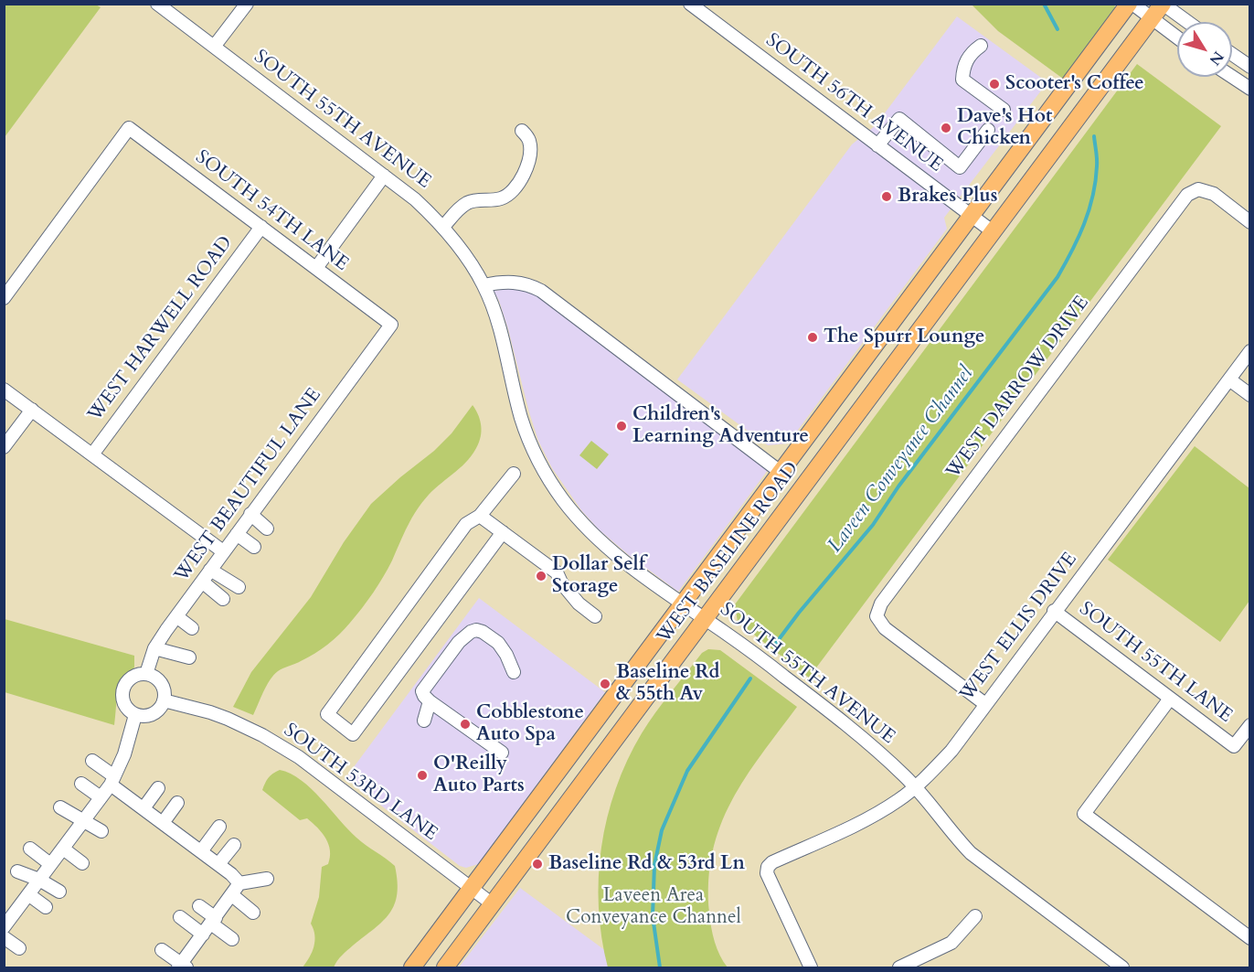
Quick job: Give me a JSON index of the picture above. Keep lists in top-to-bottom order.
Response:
{
  "streets": {
    "main road": ["WEST BASELINE ROAD"],
    "street": [
      "SOUTH 56TH AVENUE",
      "SOUTH 55TH AVENUE",
      "SOUTH 54TH LANE",
      "WEST HARWELL ROAD",
      "WEST DARROW DRIVE",
      "WEST BEAUTIFUL LANE",
      "WEST ELLIS DRIVE",
      "SOUTH 55TH LANE",
      "SOUTH 53RD LANE"
    ]
  },
  "crossings": [
    ["SOUTH 56TH AVENUE", "WEST BASELINE ROAD"],
    ["SOUTH 55TH AVENUE", "WEST BASELINE ROAD"],
    ["SOUTH 55TH AVENUE", "WEST ELLIS DRIVE"],
    ["SOUTH 54TH LANE", "WEST HARWELL ROAD"],
    ["SOUTH 54TH LANE", "WEST BEAUTIFUL LANE"],
    ["WEST DARROW DRIVE", "WEST ELLIS DRIVE"],
    ["WEST BEAUTIFUL LANE", "SOUTH 53RD LANE"],
    ["WEST BASELINE ROAD", "SOUTH 53RD LANE"],
    ["WEST ELLIS DRIVE", "SOUTH 55TH LANE"]
  ],
  "water": ["Laveen Conveyance Channel"],
  "parks": ["Laveen Area Conveyance Channel"],
  "places": [
    "Scooter's Coffee",
    "Dave's Hot Chicken",
    "Brakes Plus",
    "The Spurr Lounge",
    "Children's Learning Adventure",
    "Dollar Self Storage",
    "Baseline Rd & 55th Av",
    "Cobblestone Auto Spa",
    "O'Reilly Auto Parts",
    "Baseline Rd & 53rd Ln"
  ],
  "north": "bottom right"
}
